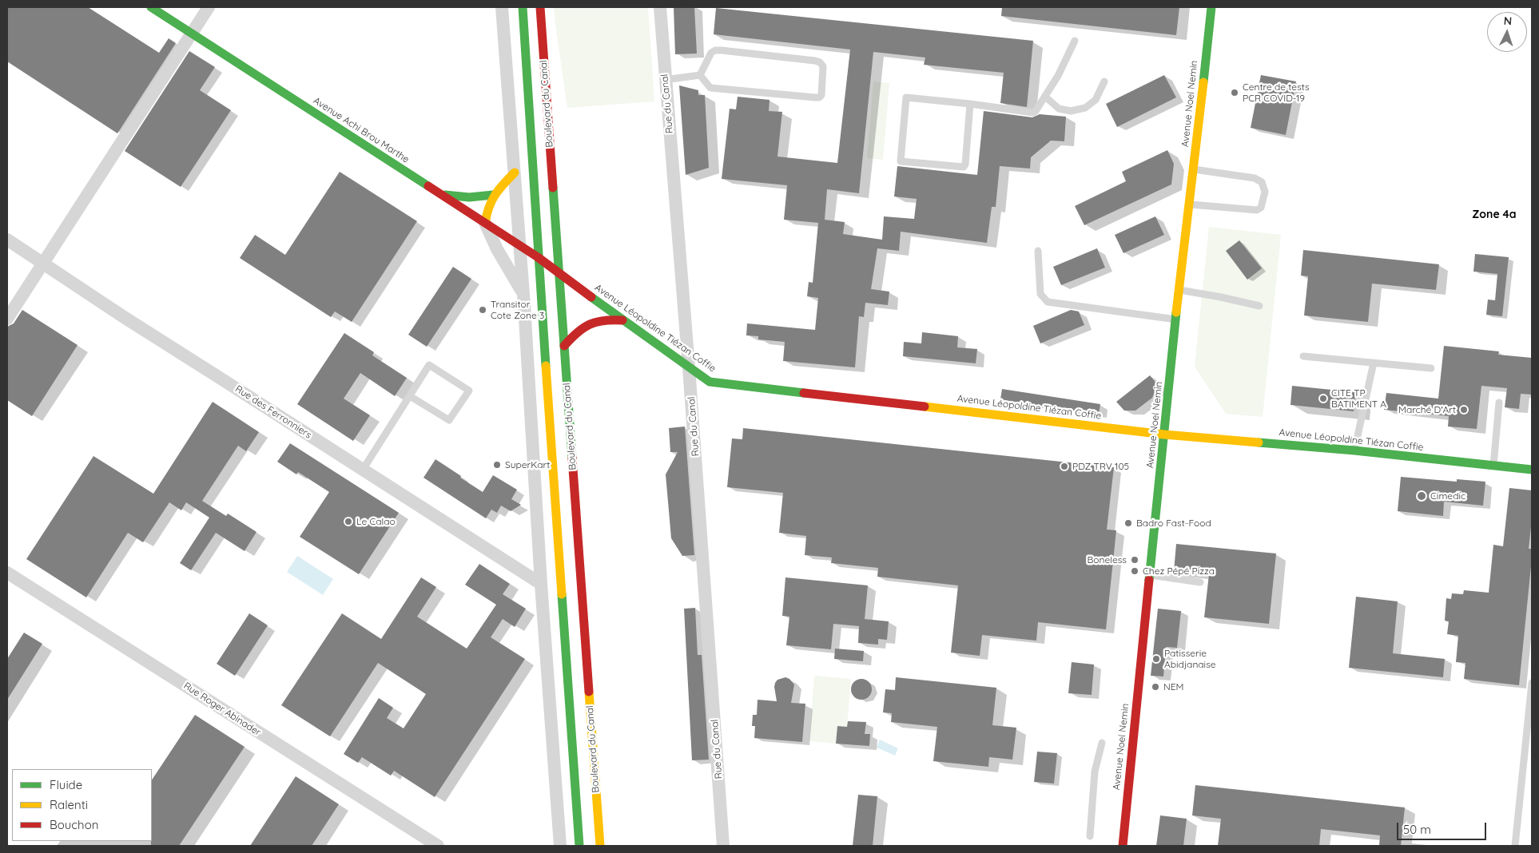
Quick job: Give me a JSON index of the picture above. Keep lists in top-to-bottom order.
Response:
{
  "streets": {
    "street": [
      "Boulevard du Canal",
      "Rue du Canal",
      "Avenue Noel Nemin",
      "Avenue Achi Brou Marthe",
      "Avenue Léopoldine Tiézan Coffie",
      "Rue des Ferronniers",
      "Rue Roger Abinader"
    ]
  },
  "crossings": [
    ["Boulevard du Canal", "Avenue Achi Brou Marthe"],
    ["Boulevard du Canal", "Avenue Léopoldine Tiézan Coffie"],
    ["Rue du Canal", "Avenue Léopoldine Tiézan Coffie"],
    ["Avenue Noel Nemin", "Avenue Léopoldine Tiézan Coffie"],
    ["Avenue Achi Brou Marthe", "Avenue Léopoldine Tiézan Coffie"]
  ],
  "districts": ["Zone 4a"],
  "places": [
    "Centre de tests PCR COVID-19",
    "Transitor Cote Zone 3",
    "CITE TP BATIMENT A",
    "Marché D'Art",
    "SuperKart",
    "PDZ TRV 105",
    "Cimedic",
    "Le Calao",
    "Badro Fast-Food",
    "Boneless",
    "Chez Pépé Pizza",
    "Patisserie Abidjanaise",
    "NEM"
  ],
  "legend": ["Fluide", "Ralenti", "Bouchon"],
  "scale_bar": "50 m",
  "north": "top"
}
